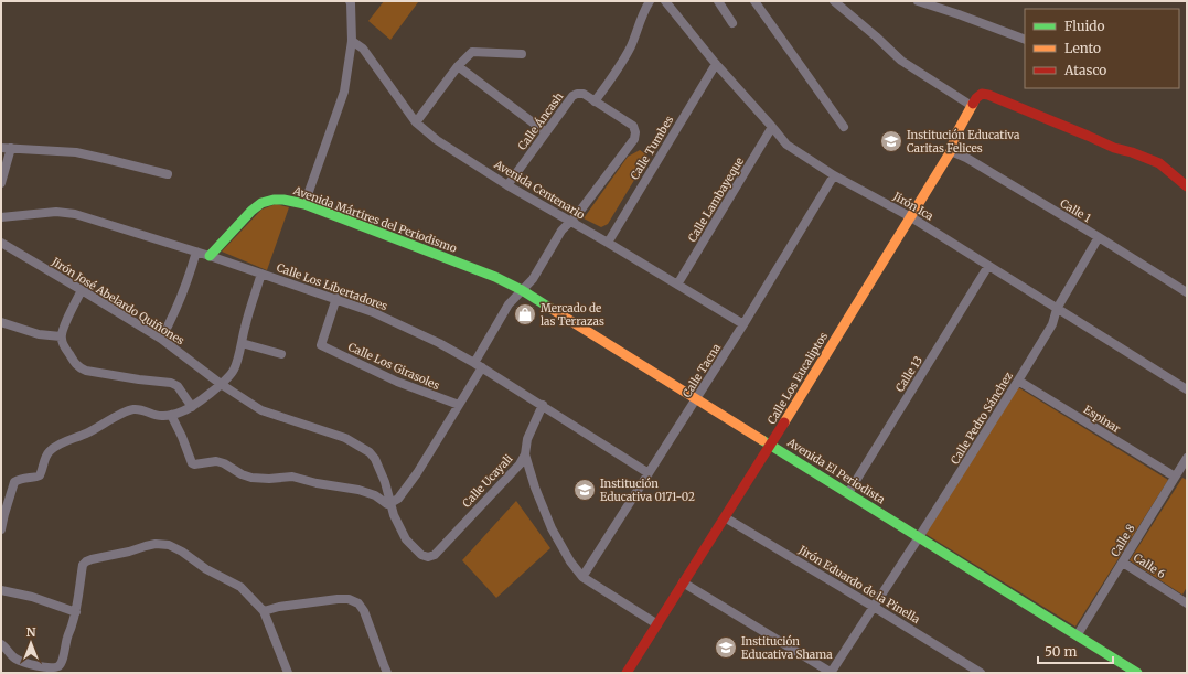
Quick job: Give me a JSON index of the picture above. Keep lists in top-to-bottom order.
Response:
{
  "streets": {
    "street": [
      "Calle Áncash",
      "Calle Tumbes",
      "Avenida Centenario",
      "Calle Lambayeque",
      "Jirón Ica",
      "Calle 1",
      "Avenida Mártires del Periodismo",
      "Calle Los Libertadores",
      "Jirón José Abelardo Quiñones",
      "Calle Los Girasoles",
      "Calle Tacna",
      "Calle 13",
      "Calle Los Eucaliptos",
      "Calle Pedro Sánchez",
      "Espinar",
      "Avenida El Periodista",
      "Calle Ucayali",
      "Calle 8",
      "Calle 6",
      "Jirón Eduardo de la Pinella"
    ]
  },
  "crossings": [
    ["Calle Áncash", "Avenida Centenario"],
    ["Calle Tumbes", "Avenida Centenario"],
    ["Calle Tumbes", "Jirón Ica"],
    ["Avenida Centenario", "Calle Lambayeque"],
    ["Avenida Centenario", "Calle Tacna"],
    ["Calle Lambayeque", "Jirón Ica"],
    ["Jirón Ica", "Calle Tacna"],
    ["Jirón Ica", "Calle 13"],
    ["Jirón Ica", "Calle Los Eucaliptos"],
    ["Jirón Ica", "Calle Pedro Sánchez"],
    ["Calle 1", "Calle Los Eucaliptos"],
    ["Calle 1", "Calle Pedro Sánchez"],
    ["Avenida Mártires del Periodismo", "Calle Los Libertadores"],
    ["Avenida Mártires del Periodismo", "Avenida El Periodista"],
    ["Calle Los Libertadores", "Calle Los Girasoles"],
    ["Calle Los Libertadores", "Calle Tacna"],
    ["Calle Los Libertadores", "Calle Ucayali"],
    ["Jirón José Abelardo Quiñones", "Calle Ucayali"],
    ["Calle Tacna", "Avenida El Periodista"],
    ["Calle 13", "Avenida El Periodista"],
    ["Calle Los Eucaliptos", "Avenida El Periodista"],
    ["Calle Los Eucaliptos", "Jirón Eduardo de la Pinella"],
    ["Calle Pedro Sánchez", "Espinar"],
    ["Calle Pedro Sánchez", "Avenida El Periodista"],
    ["Calle Pedro Sánchez", "Jirón Eduardo de la Pinella"],
    ["Espinar", "Calle 8"],
    ["Avenida El Periodista", "Calle 8"],
    ["Calle 8", "Calle 6"]
  ],
  "places": {
    "school or university": ["Institución Educativa Caritas Felices", "Institución Educativa 0171-02", "Institución Educativa Shama"],
    "shop": ["Mercado de las Terrazas"]
  },
  "legend": ["Fluido", "Lento", "Atasco"],
  "scale_bar": "50 m",
  "north": "top"
}
